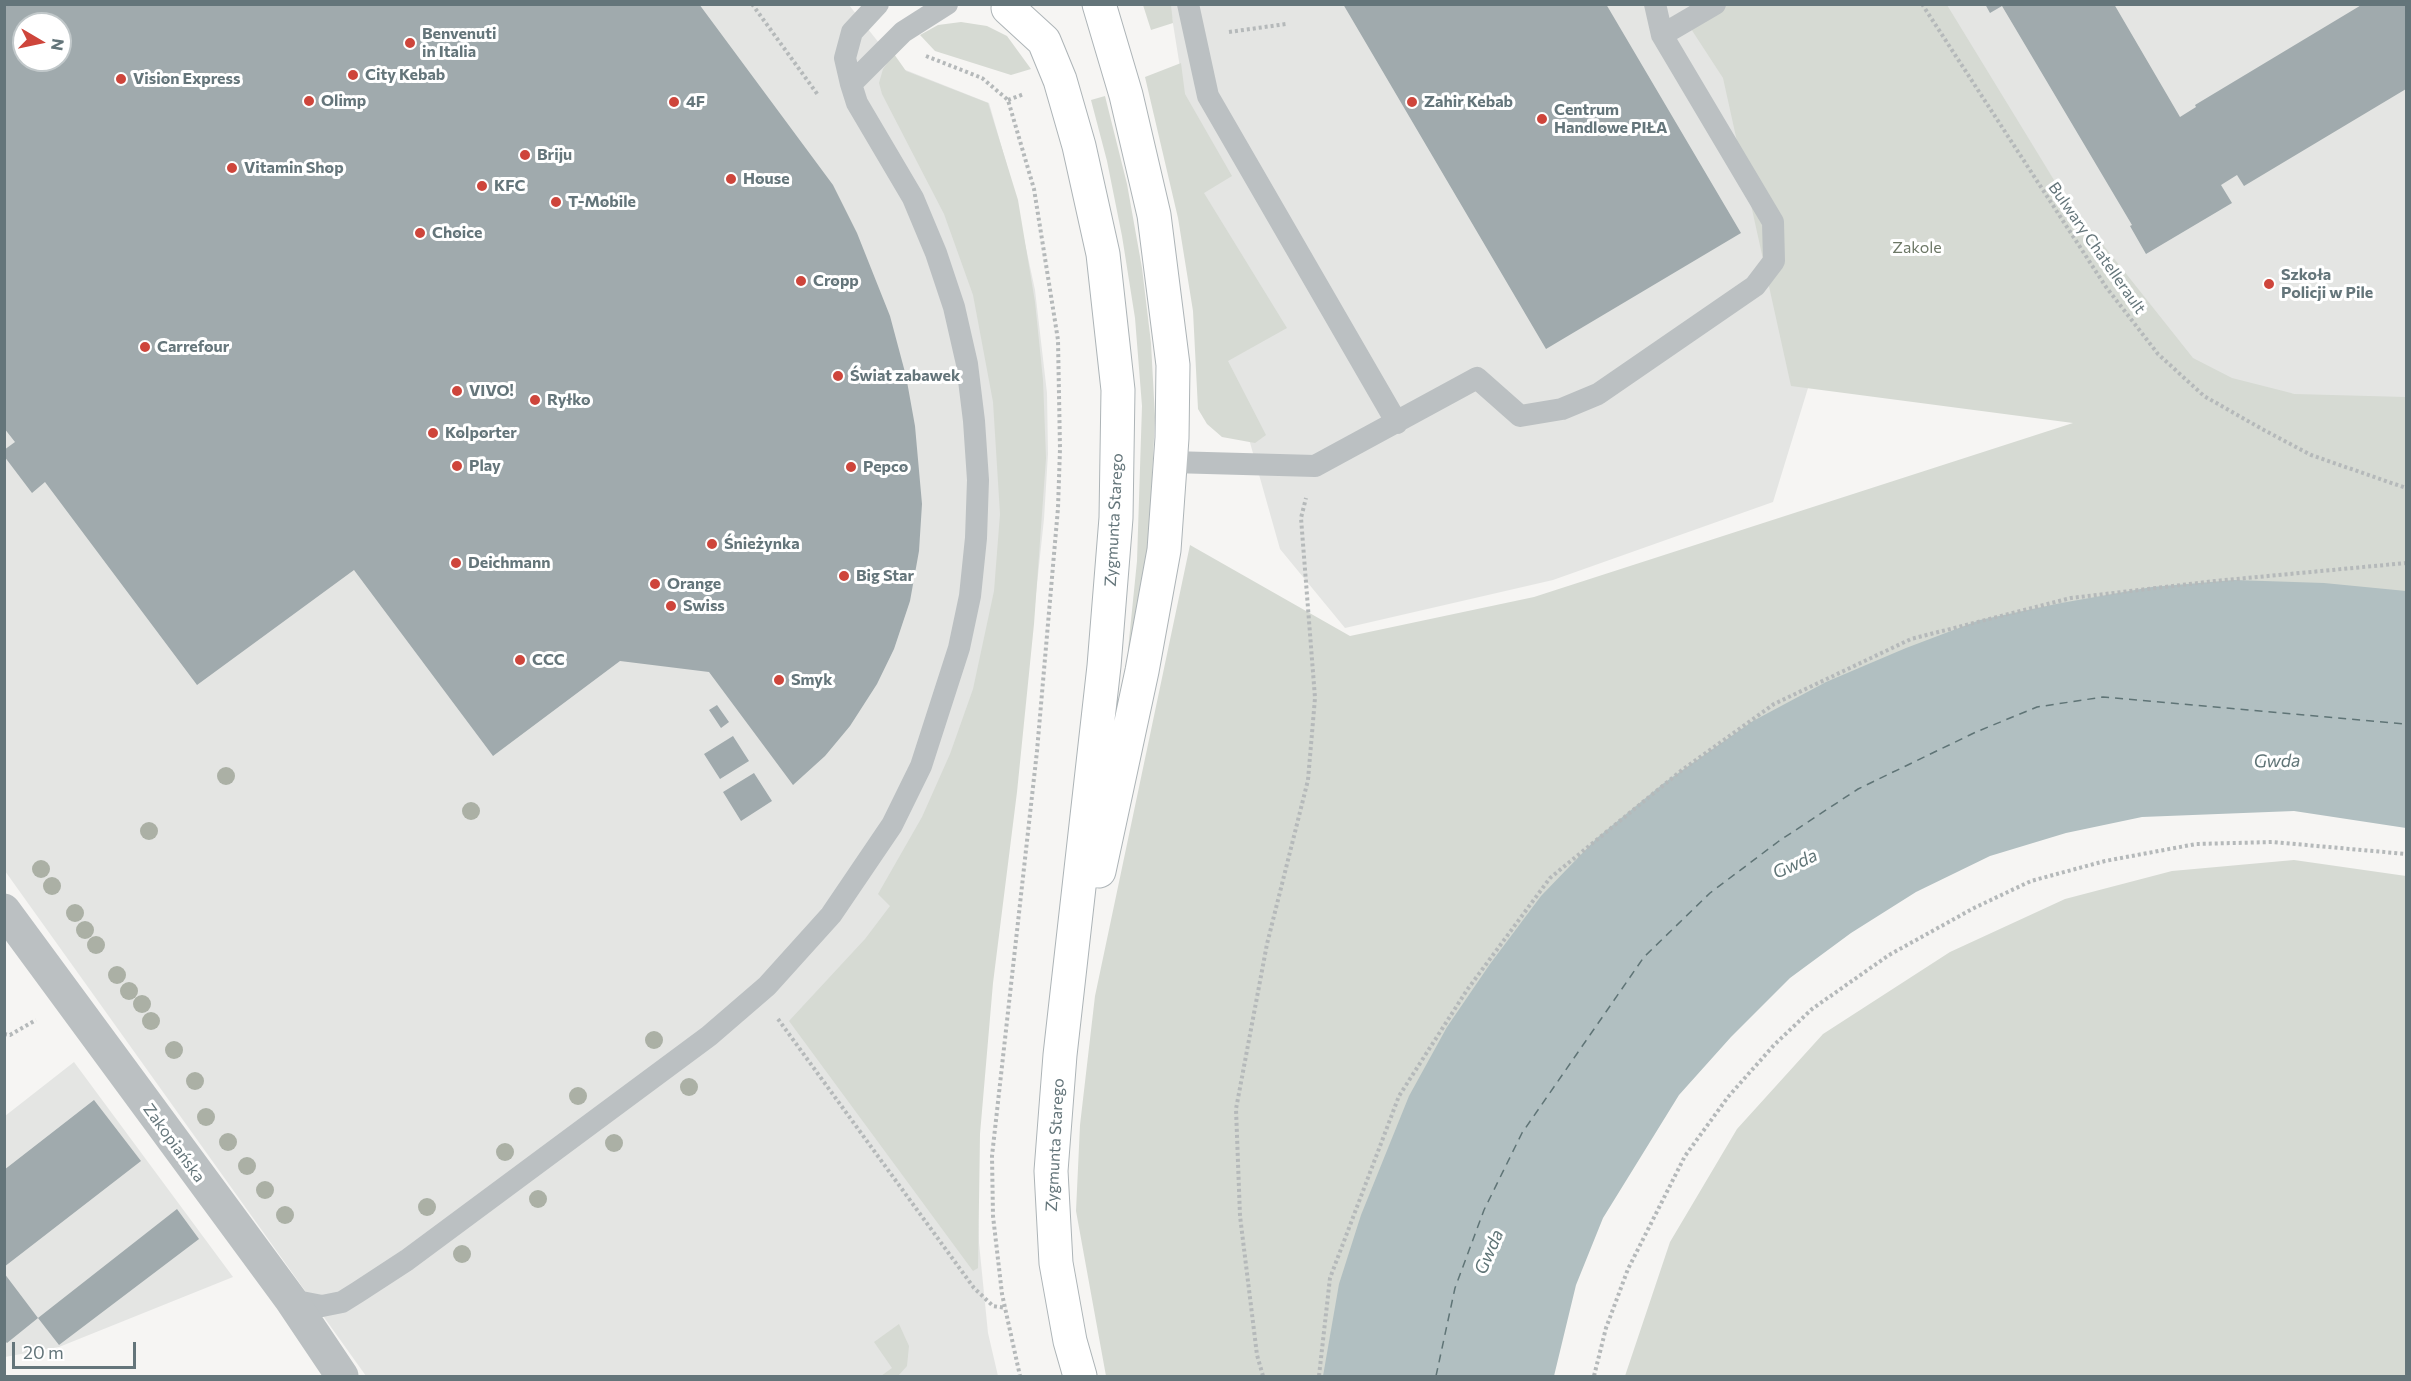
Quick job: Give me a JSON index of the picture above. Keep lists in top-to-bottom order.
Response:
{
  "streets": {
    "street": ["Zygmunta Starego", "Zakopiańska"],
    "path": ["Bulwary Chatellerault"]
  },
  "water": ["Gwda"],
  "parks": ["Zakole"],
  "places": [
    "Benvenuti in Italia",
    "City Kebab",
    "Vision Express",
    "Olimp",
    "4F",
    "Zahir Kebab",
    "Centrum Handlowe PIŁA",
    "Briju",
    "Vitamin Shop",
    "House",
    "KFC",
    "T-Mobile",
    "Choice",
    "Cropp",
    "Szkoła Policji w Pile",
    "Carrefour",
    "Świat zabawek",
    "VIVO!",
    "Ryłko",
    "Kolporter",
    "Play",
    "Pepco",
    "Śnieżynka",
    "Deichmann",
    "Big Star",
    "Orange",
    "Swiss",
    "CCC",
    "Smyk"
  ],
  "scale_bar": "20 m",
  "north": "right"
}
